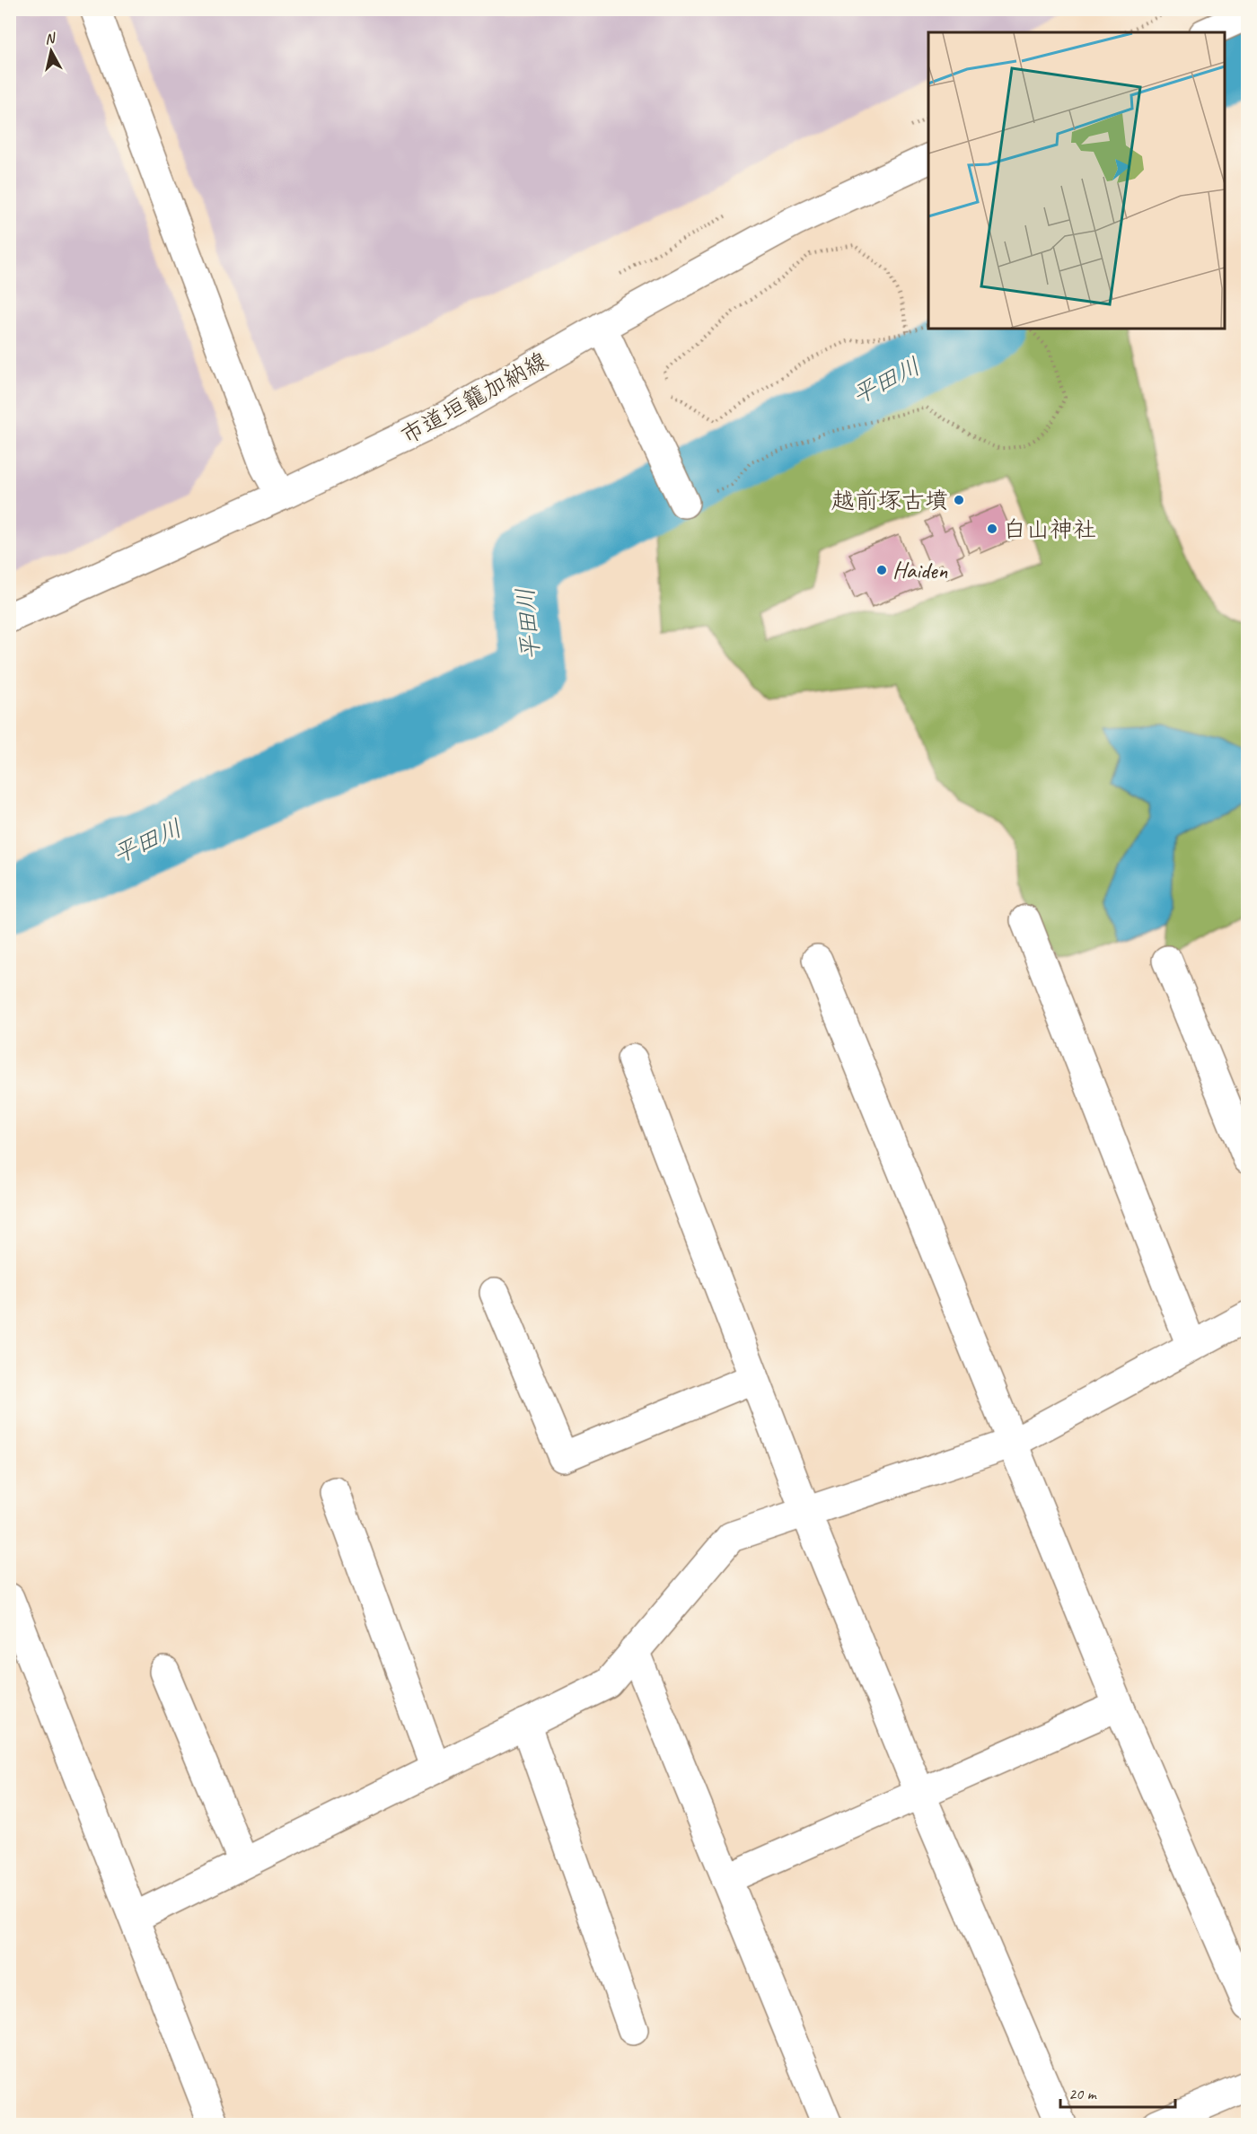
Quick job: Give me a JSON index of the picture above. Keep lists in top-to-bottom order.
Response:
{
  "streets": {
    "street": ["市道垣籠加納線"]
  },
  "water": ["平田川"],
  "places": ["越前塚古墳", "白山神社", "Haiden"],
  "scale_bar": "20 m",
  "north": "top"
}
